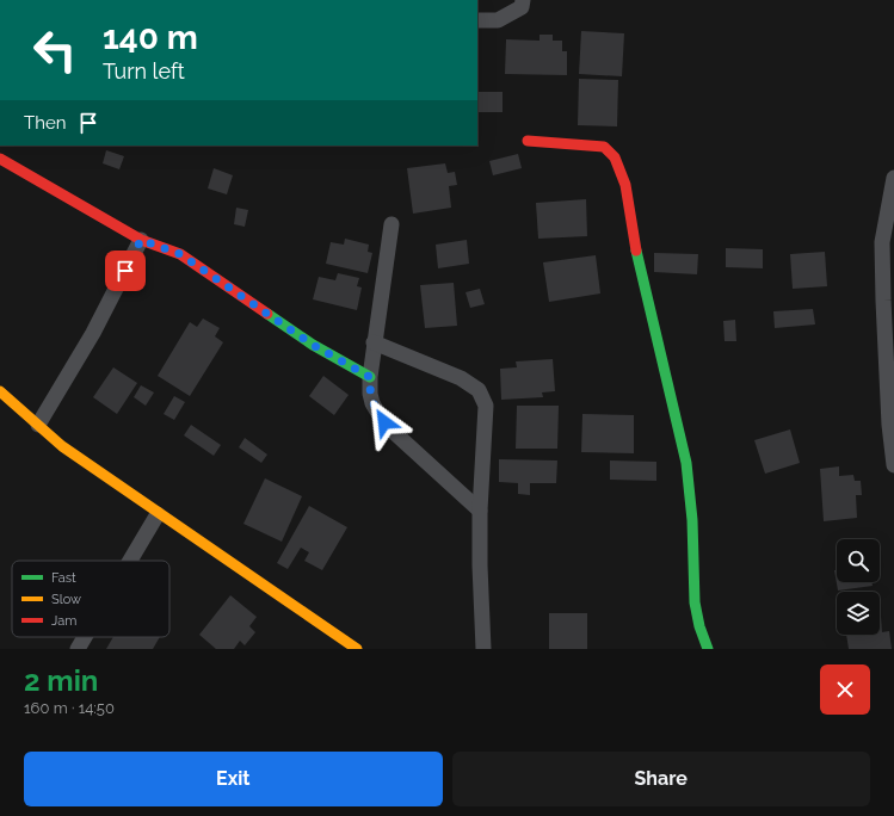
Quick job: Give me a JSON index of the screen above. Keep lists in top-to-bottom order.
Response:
{
  "legend": ["Fast", "Slow", "Jam"],
  "page": {
    "turn": ["140 m", "Turn left"],
    "then": "Then",
    "heading": ["2 min", "160 m · 14:50"],
    "buttons": ["Exit", "Share"]
  }
}
